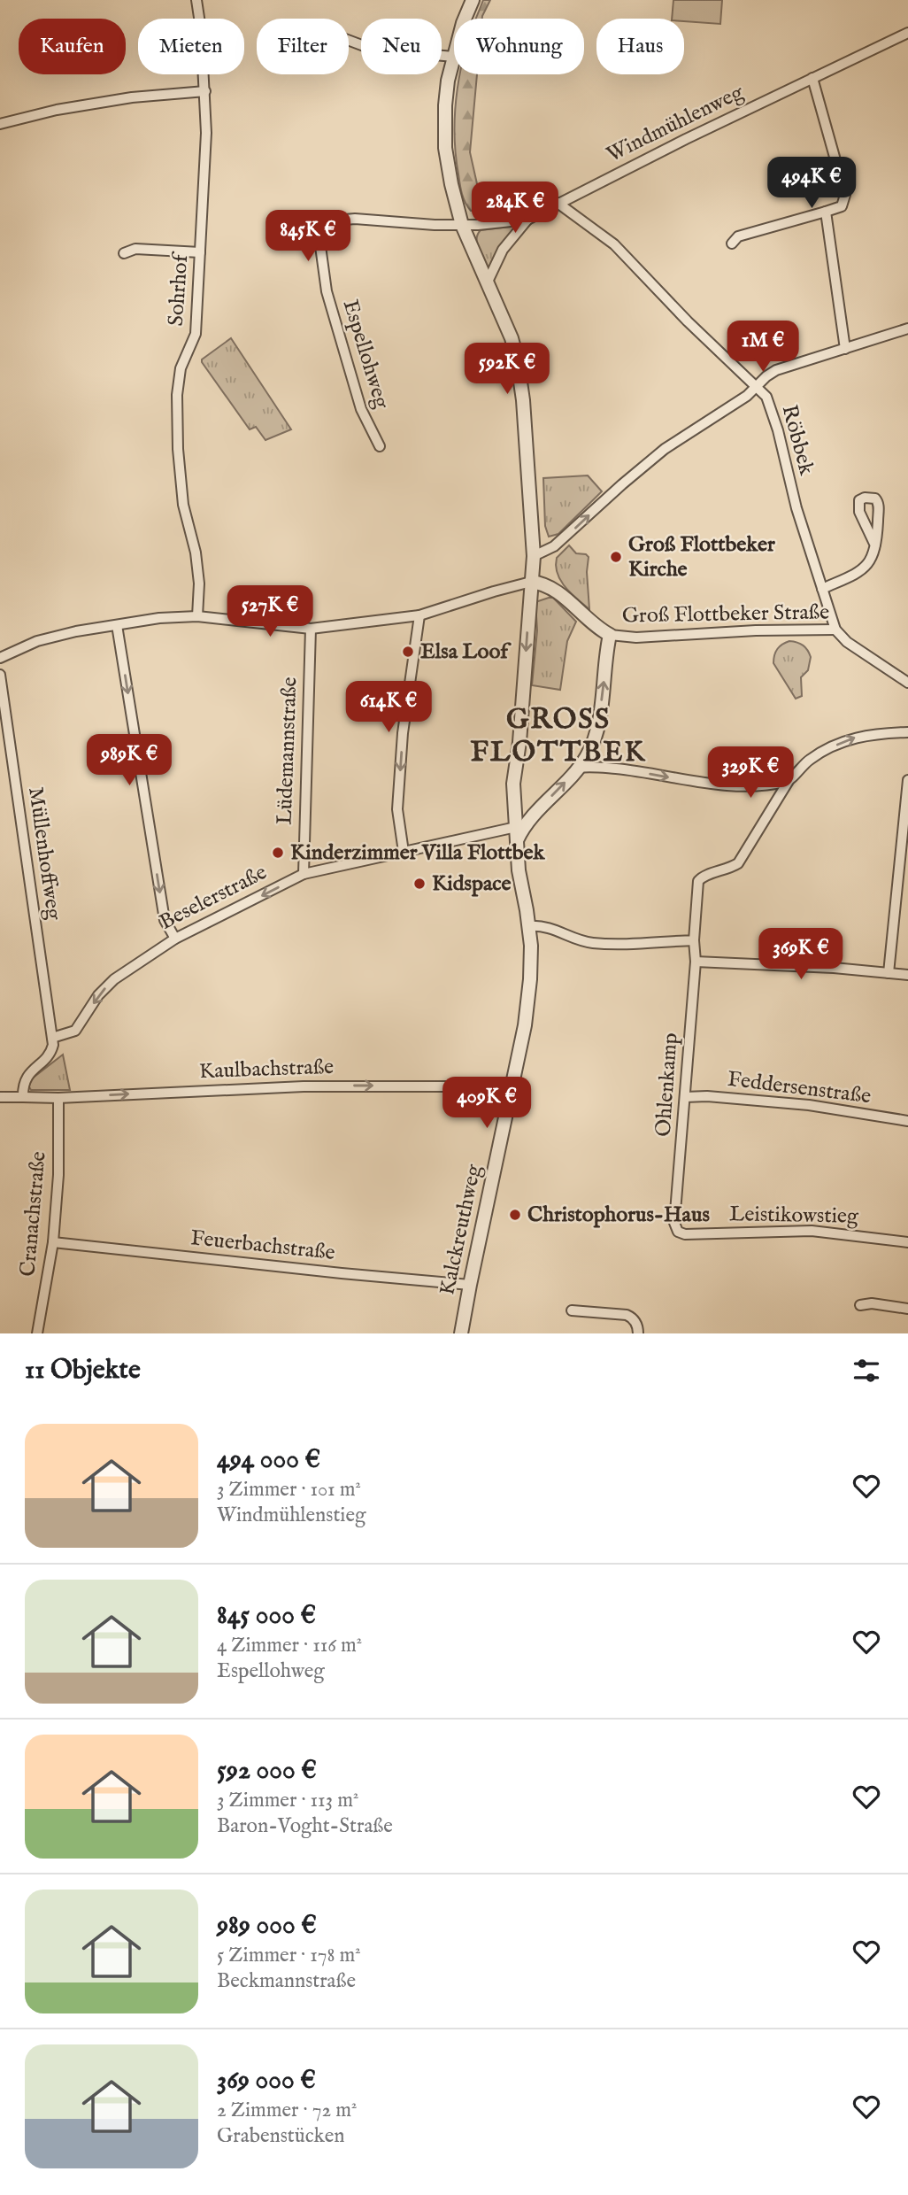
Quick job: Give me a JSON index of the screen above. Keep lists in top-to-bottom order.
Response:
{
  "streets": {
    "street": [
      "Windmühlenweg",
      "Sohrhof",
      "Espellohweg",
      "Röbbek",
      "Groß Flottbeker Straße",
      "Lüdemannstraße",
      "Müllenhoffweg",
      "Beselerstraße",
      "Kaulbachstraße",
      "Ohlenkamp",
      "Feddersenstraße",
      "Cranachstraße",
      "Leistikowstieg",
      "Kalckreuthweg",
      "Feuerbachstraße"
    ]
  },
  "crossings": [
    ["Windmühlenweg", "Espellohweg"],
    ["Windmühlenweg", "Röbbek"],
    ["Windmühlenweg", "Kalckreuthweg"],
    ["Espellohweg", "Kalckreuthweg"],
    ["Röbbek", "Groß Flottbeker Straße"],
    ["Groß Flottbeker Straße", "Kalckreuthweg"],
    ["Lüdemannstraße", "Beselerstraße"],
    ["Müllenhoffweg", "Beselerstraße"],
    ["Beselerstraße", "Kalckreuthweg"],
    ["Kaulbachstraße", "Cranachstraße"],
    ["Kaulbachstraße", "Kalckreuthweg"],
    ["Ohlenkamp", "Feddersenstraße"],
    ["Ohlenkamp", "Leistikowstieg"],
    ["Cranachstraße", "Feuerbachstraße"],
    ["Kalckreuthweg", "Feuerbachstraße"]
  ],
  "one_way": ["Beselerstraße", "Kaulbachstraße"],
  "districts": ["GROSS FLOTTBEK"],
  "places": [
    "Groß Flottbeker Kirche",
    "Elsa Loof",
    "Kinderzimmer Villa Flottbek",
    "Kidspace",
    "Christophorus-Haus"
  ],
  "page": {
    "chip": [
      "Kaufen",
      "Mieten",
      "Filter",
      "Neu",
      "Wohnung",
      "Haus"
    ],
    "price": [
      "494K €",
      "284K €",
      "845K €",
      "1M €",
      "592K €",
      "527K €",
      "614K €",
      "989K €",
      "329K €",
      "369K €",
      "409K €"
    ],
    "heading": "11 Objekte",
    "list": [
      {
        "name": "494 000 €",
        "note": "3 Zimmer · 101 m² · Windmühlenstieg"
      },
      {
        "name": "845 000 €",
        "note": "4 Zimmer · 116 m² · Espellohweg"
      },
      {
        "name": "592 000 €",
        "note": "3 Zimmer · 113 m² · Baron-Voght-Straße"
      },
      {
        "name": "989 000 €",
        "note": "5 Zimmer · 178 m² · Beckmannstraße"
      },
      {
        "name": "369 000 €",
        "note": "2 Zimmer · 72 m² · Grabenstücken"
      }
    ]
  }
}
